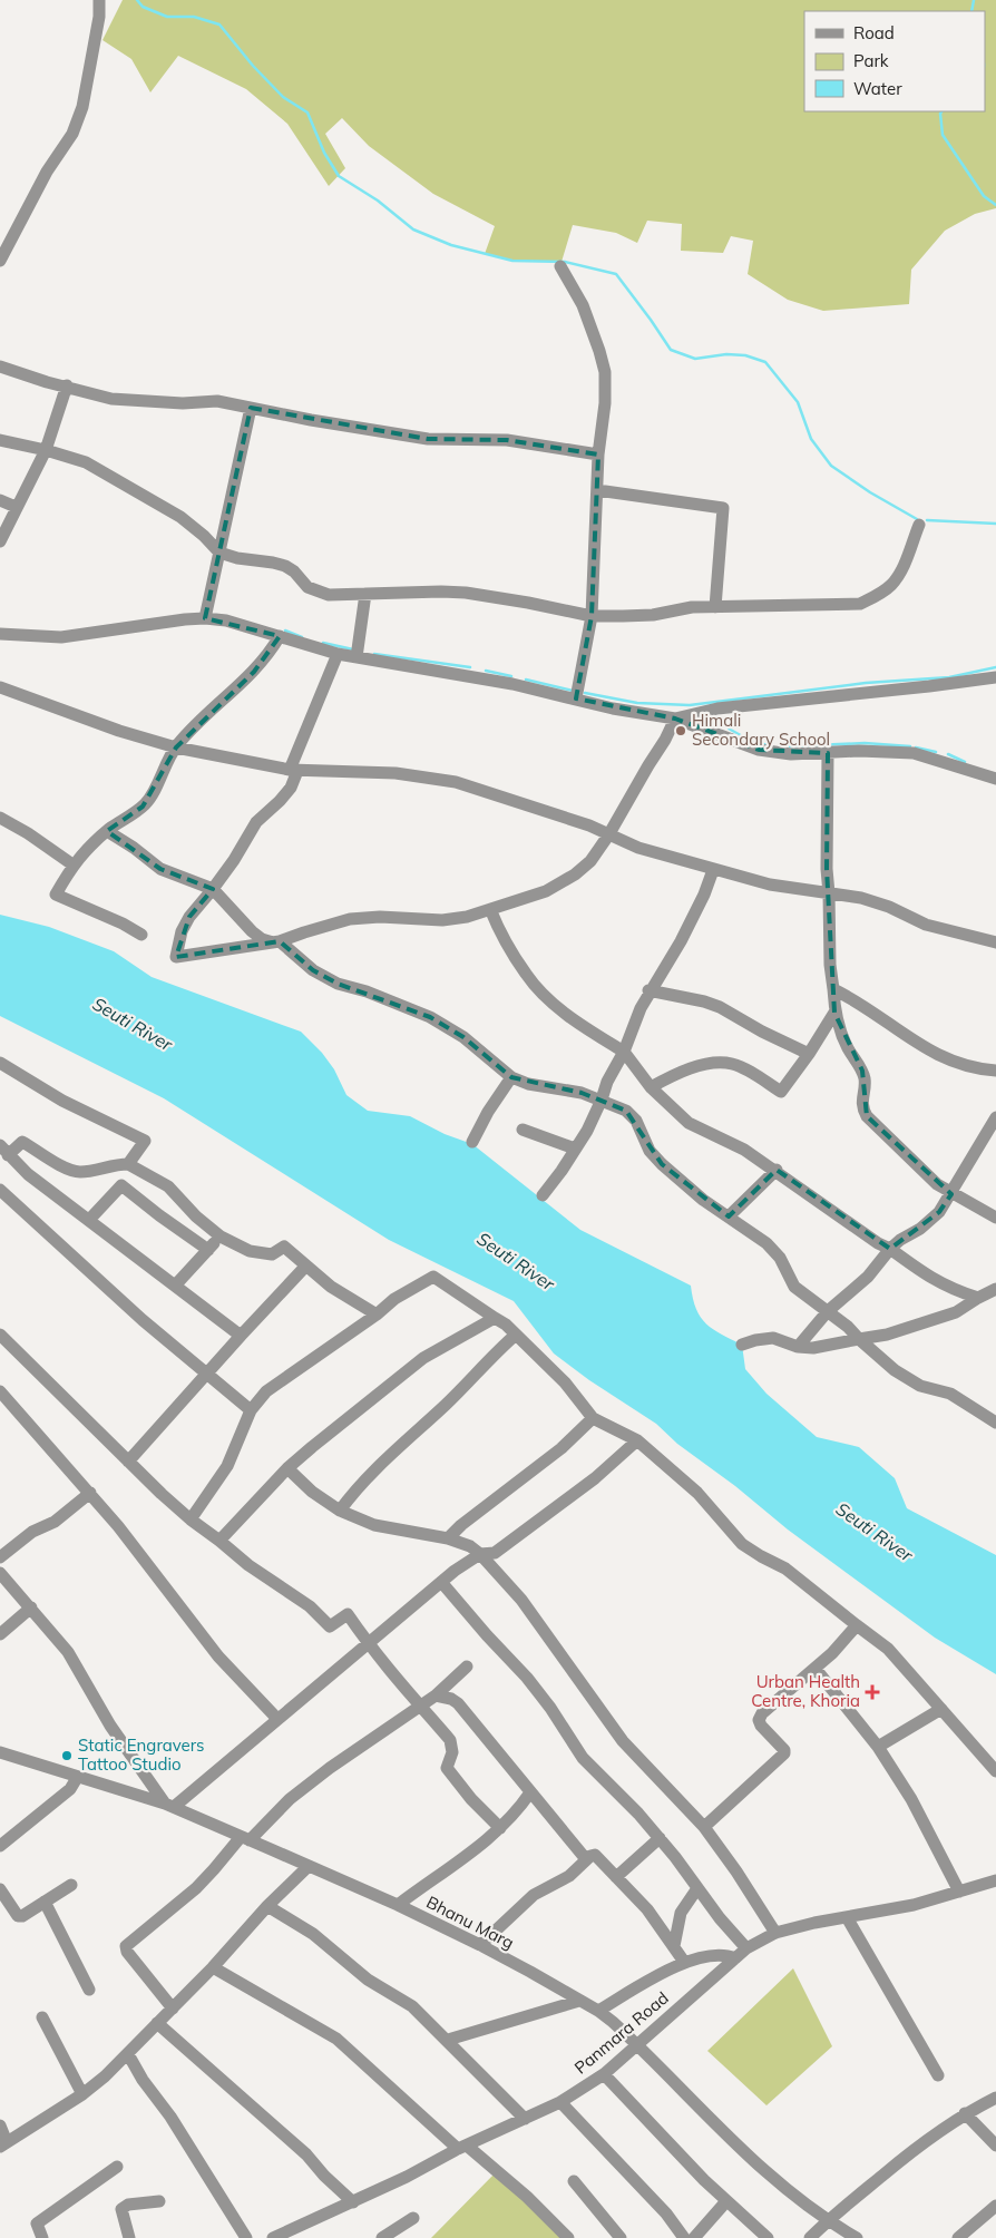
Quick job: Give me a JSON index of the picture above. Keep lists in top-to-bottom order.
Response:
{
  "streets": {
    "street": ["Bhanu Marg", "Panmara Road"]
  },
  "crossings": [
    ["Bhanu Marg", "Panmara Road"]
  ],
  "water": ["Seuti River"],
  "places": {
    "other": ["Himali Secondary School", "Static Engravers Tattoo Studio"],
    "health": ["Urban Health Centre, Khoria"]
  },
  "legend": ["Road", "Park", "Water"]
}
